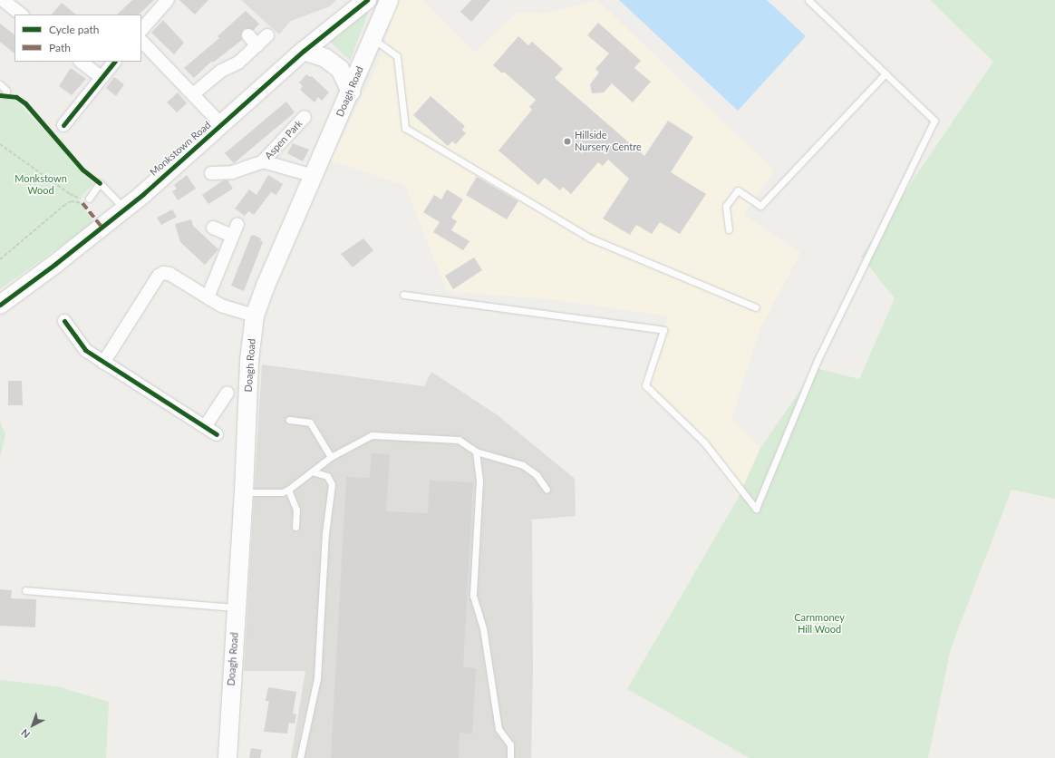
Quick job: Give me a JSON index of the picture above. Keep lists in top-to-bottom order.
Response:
{
  "streets": {
    "main road": ["Doagh Road", "Monkstown Road"],
    "street": ["Aspen Park"]
  },
  "crossings": [
    ["Doagh Road", "Aspen Park"]
  ],
  "parks": ["Monkstown Wood", "Carnmoney Hill Wood"],
  "places": ["Hillside Nursery Centre"],
  "legend": ["Cycle path", "Path"],
  "north": "bottom left"
}
